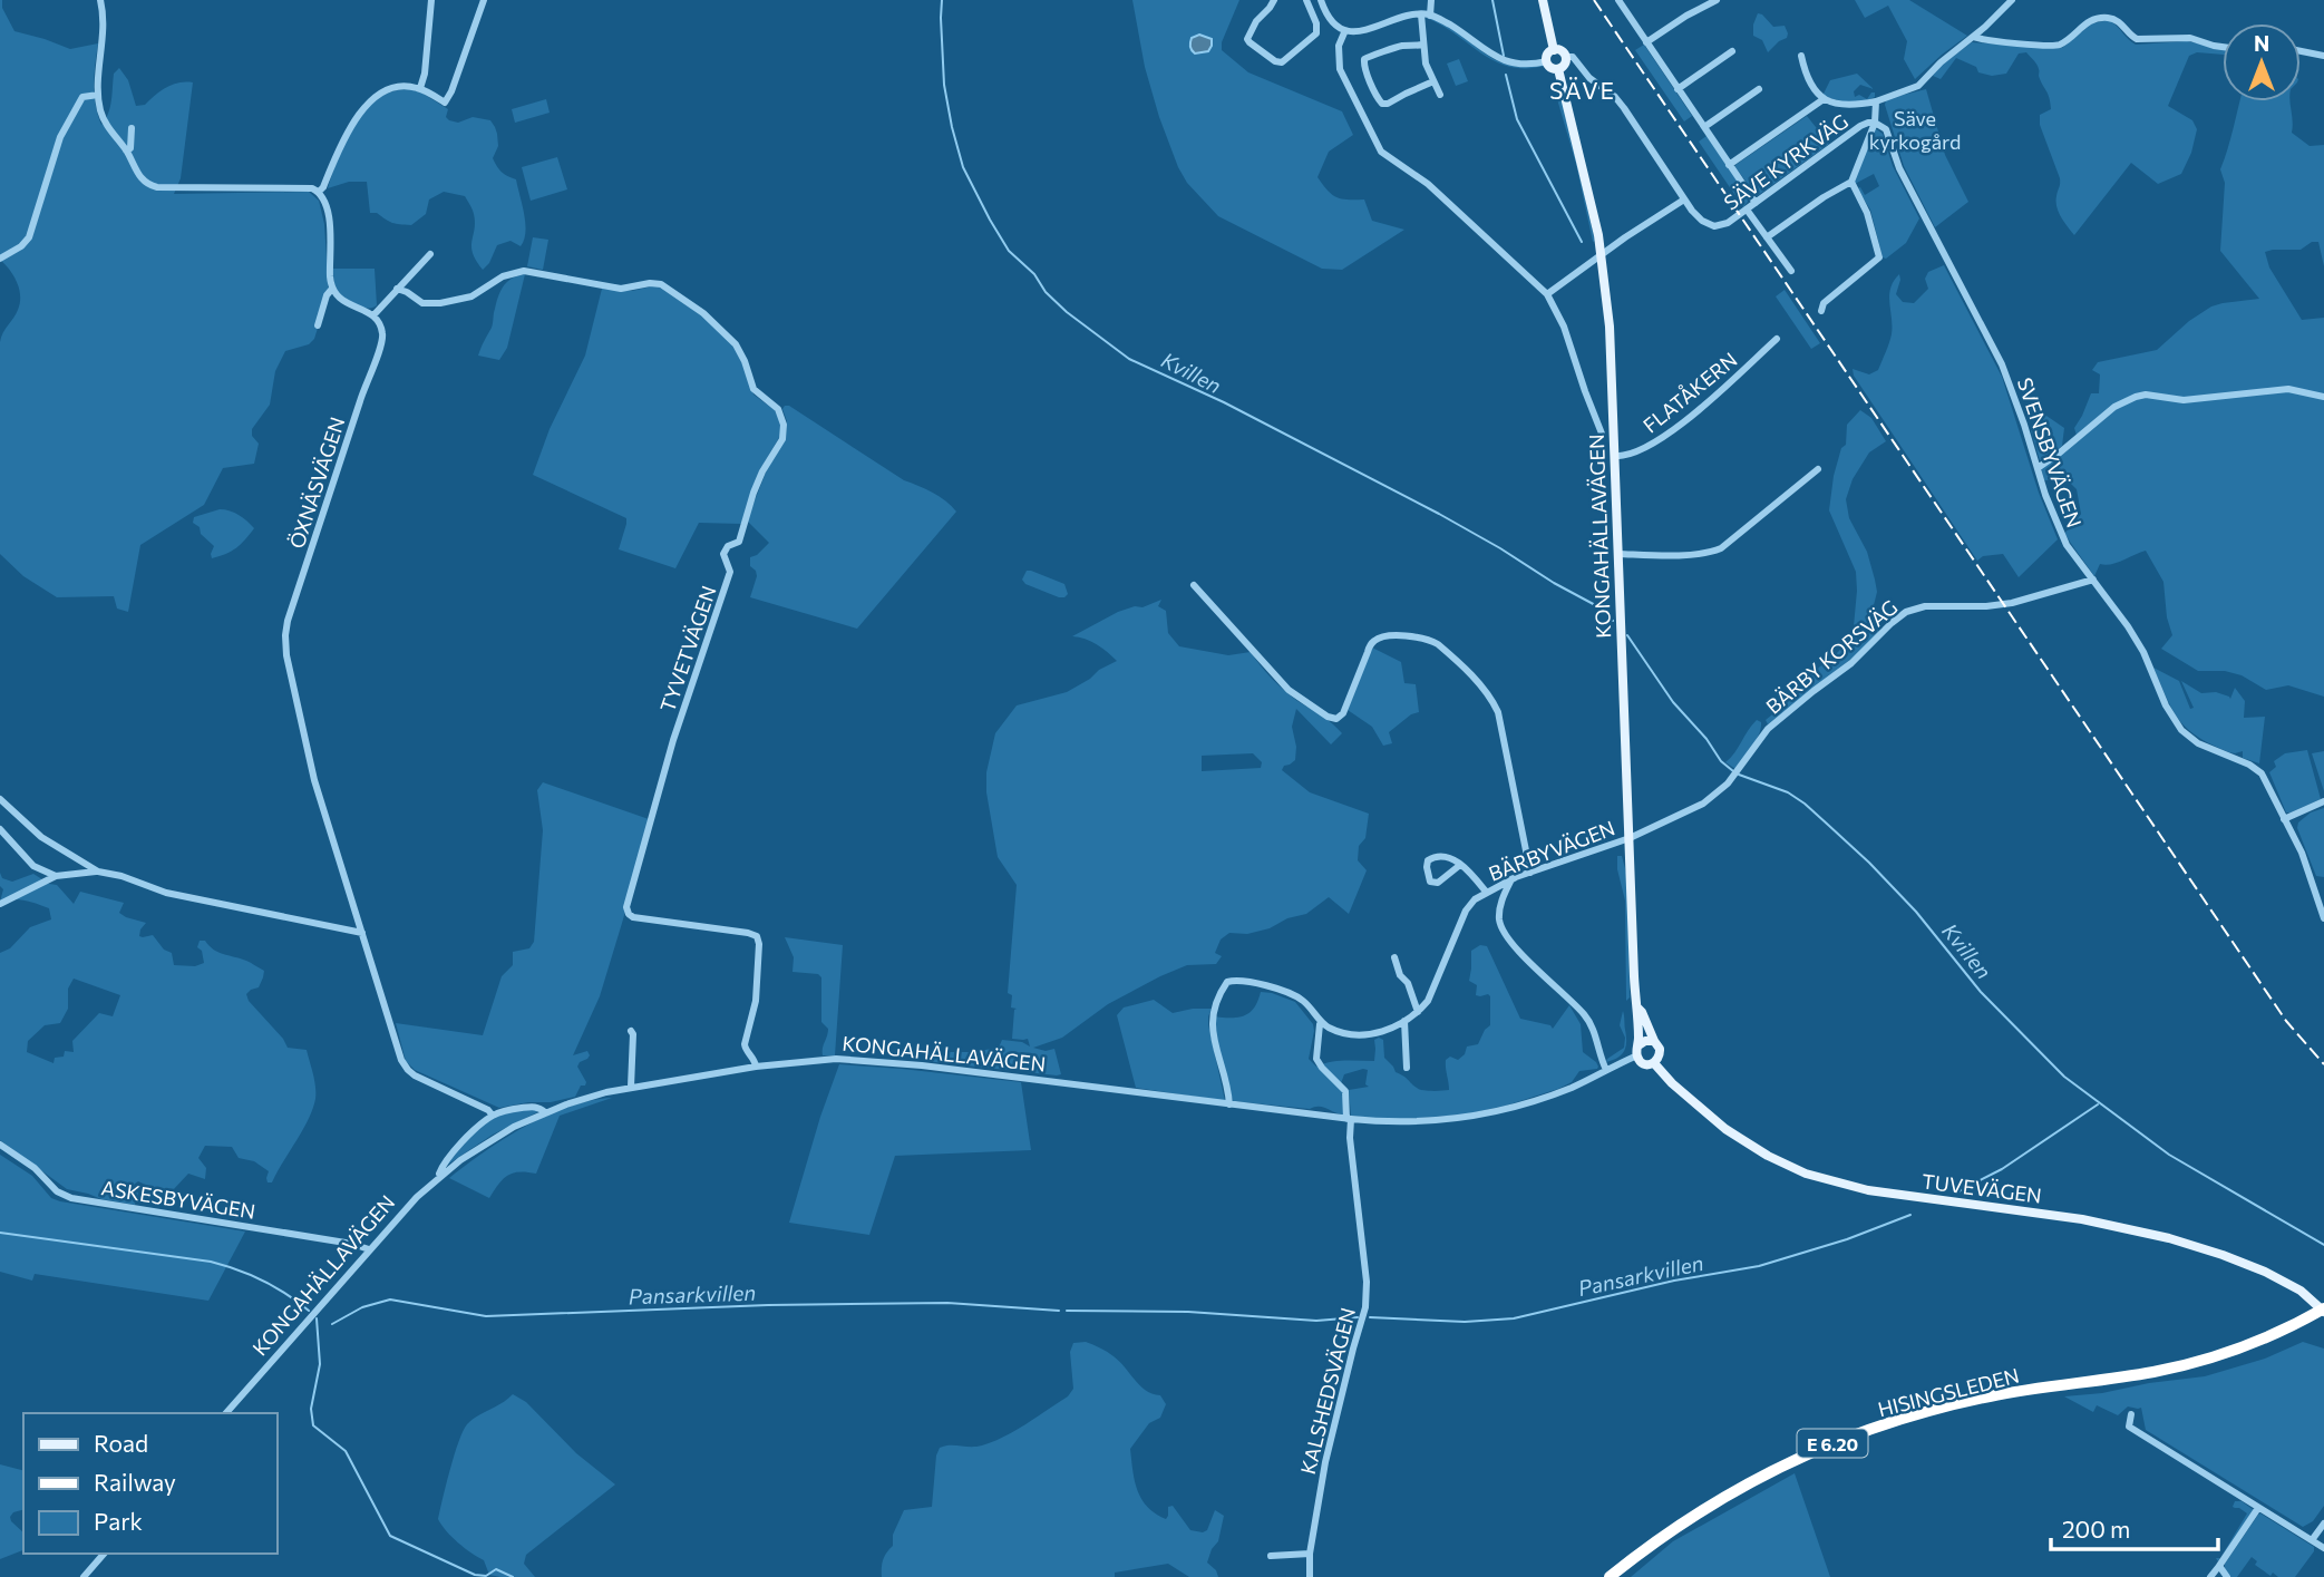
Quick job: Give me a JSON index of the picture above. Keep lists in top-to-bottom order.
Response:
{
  "streets": {
    "highway": ["HISINGSLEDEN", "E 6.20"],
    "main road": ["KONGAHÄLLAVÄGEN", "TUVEVÄGEN"],
    "street": [
      "SÄVE KYRKVÄG",
      "FLATÅKERN",
      "SVENSBYVÄGEN",
      "ÖXNÄSVÄGEN",
      "TYVETVÄGEN",
      "BÄRBY KORSVÄG",
      "BÄRBYVÄGEN",
      "ASKESBYVÄGEN",
      "KALSHEDSVÄGEN"
    ]
  },
  "crossings": [
    ["SÄVE KYRKVÄG", "SVENSBYVÄGEN"],
    ["FLATÅKERN", "KONGAHÄLLAVÄGEN"],
    ["SVENSBYVÄGEN", "BÄRBY KORSVÄG"],
    ["KONGAHÄLLAVÄGEN", "TYVETVÄGEN"],
    ["KONGAHÄLLAVÄGEN", "BÄRBY KORSVÄG"],
    ["KONGAHÄLLAVÄGEN", "BÄRBYVÄGEN"],
    ["KONGAHÄLLAVÄGEN", "TUVEVÄGEN"],
    ["KONGAHÄLLAVÄGEN", "ASKESBYVÄGEN"],
    ["KONGAHÄLLAVÄGEN", "KALSHEDSVÄGEN"],
    ["BÄRBY KORSVÄG", "BÄRBYVÄGEN"],
    ["TUVEVÄGEN", "HISINGSLEDEN"]
  ],
  "districts": ["SÄVE"],
  "water": ["Kvillen", "Pansarkvillen"],
  "parks": ["Säve kyrkogård"],
  "legend": ["Road", "Railway", "Park"],
  "scale_bar": "200 m",
  "north": "top"
}
